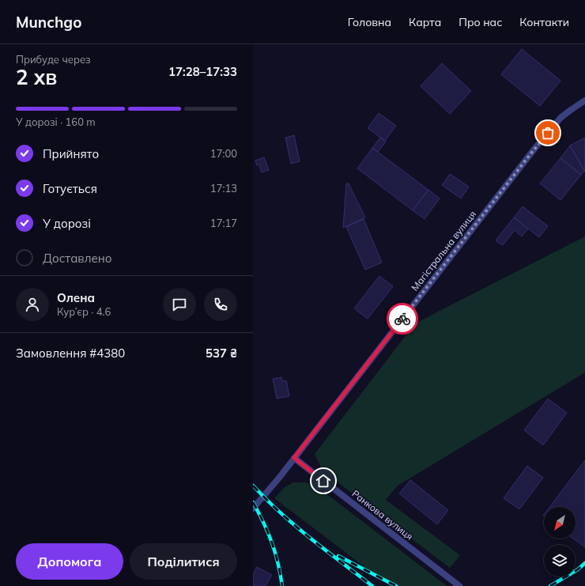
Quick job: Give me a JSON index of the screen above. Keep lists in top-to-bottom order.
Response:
{
  "streets": {
    "street": ["Магістральна вулиця", "Ранкова вулиця"]
  },
  "crossings": [
    ["Магістральна вулиця", "Ранкова вулиця"]
  ],
  "north": "bottom left",
  "page": {
    "header": "Munchgo",
    "nav": [
      "Головна",
      "Карта",
      "Про нас",
      "Контакти"
    ],
    "heading": ["2 хв", "Прибуде через", "17:28–17:33"],
    "panel": [
      "Олена",
      "Кур’єр · 4.6",
      "Замовлення #4380",
      "537 ₴"
    ],
    "bar": "У дорозі · 160 m",
    "list": [
      ["Прийнято", "17:00"],
      ["Готується", "17:13"],
      ["У дорозі", "17:17"],
      "Доставлено"
    ],
    "buttons": ["Допомога", "Поділитися"]
  }
}
